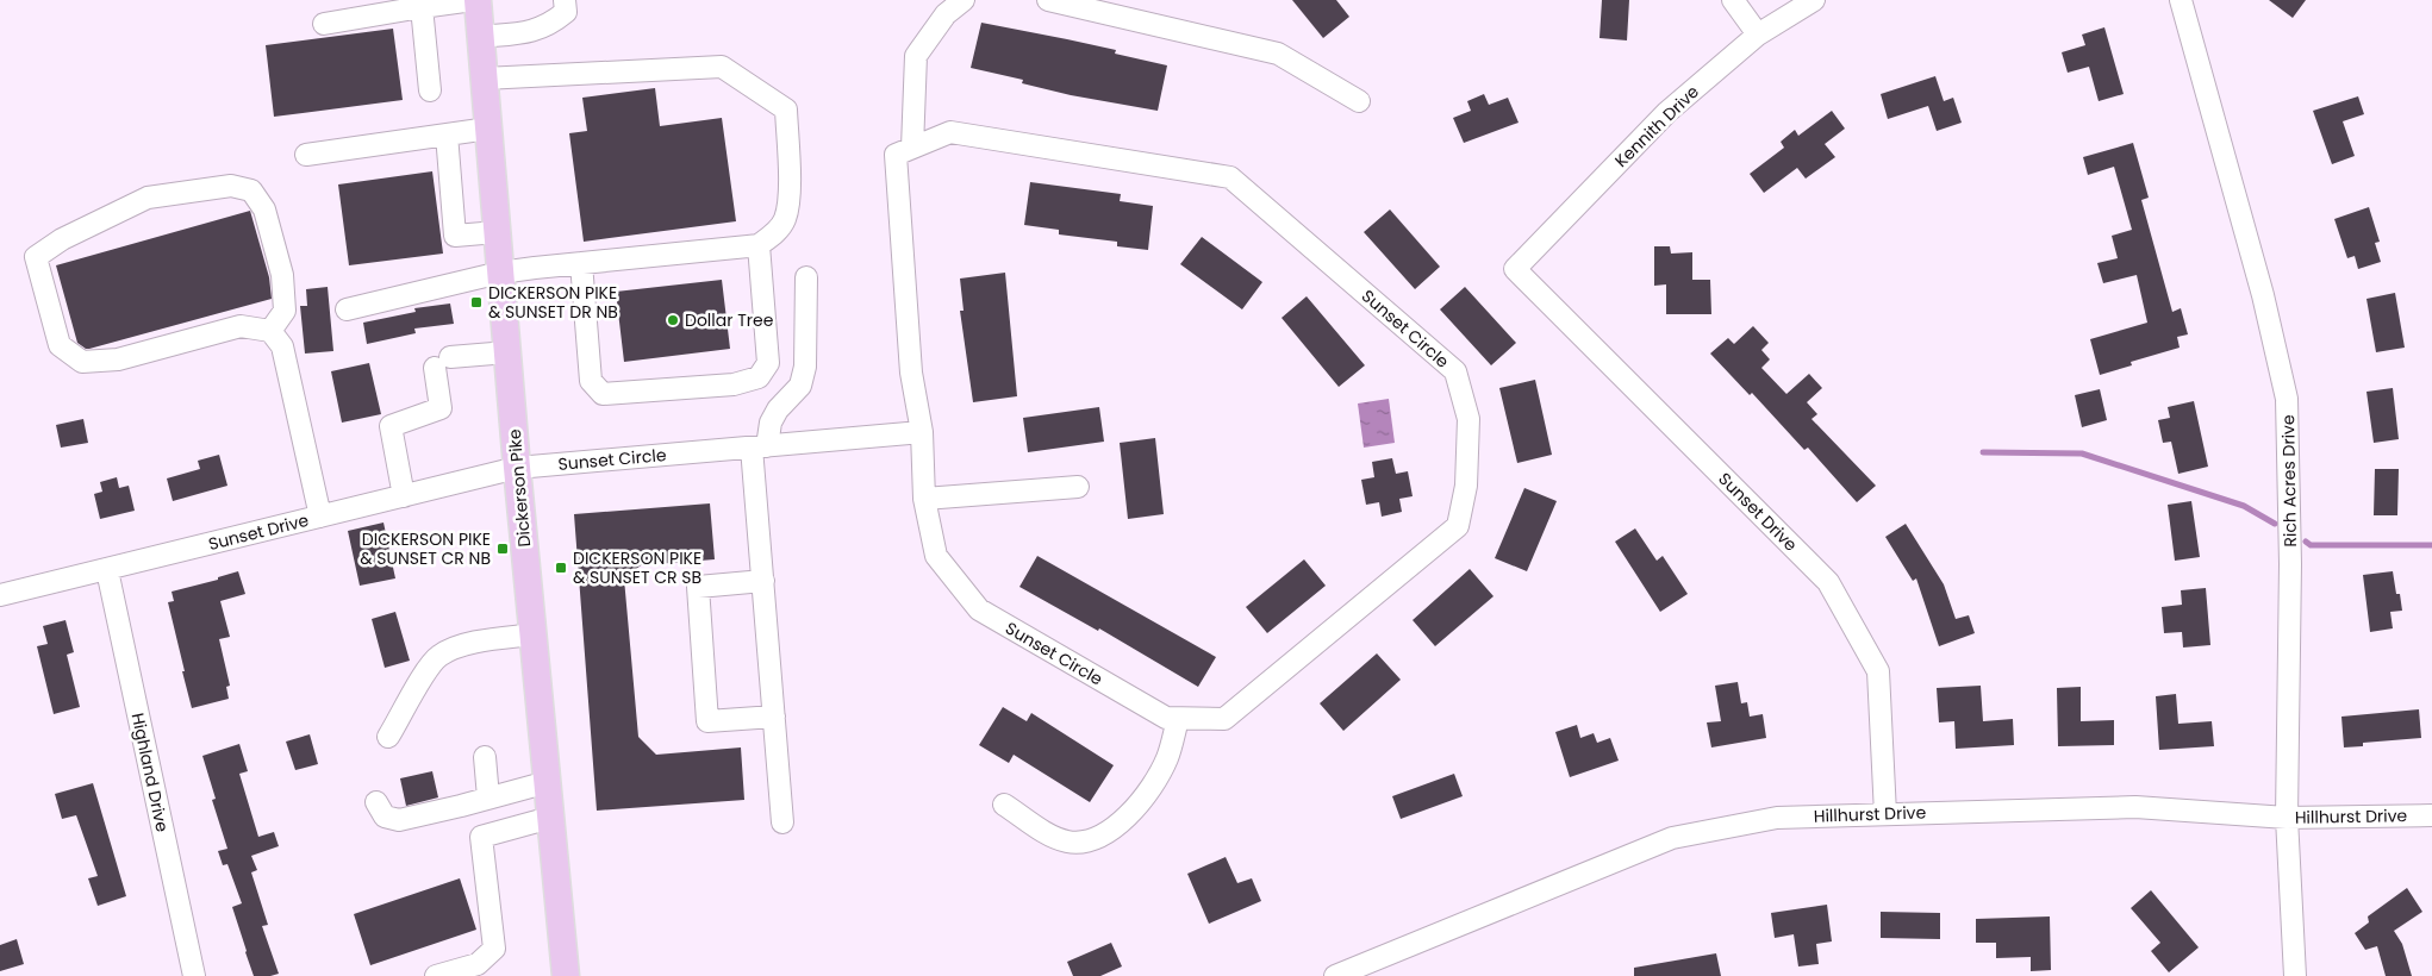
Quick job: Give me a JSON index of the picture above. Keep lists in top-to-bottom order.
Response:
{
  "streets": {
    "main road": ["Dickerson Pike"],
    "street": [
      "Kennith Drive",
      "Sunset Circle",
      "Rich Acres Drive",
      "Sunset Drive",
      "Highland Drive",
      "Hillhurst Drive"
    ]
  },
  "crossings": [
    ["Kennith Drive", "Sunset Drive"],
    ["Sunset Circle", "Dickerson Pike"],
    ["Sunset Circle", "Sunset Drive"],
    ["Rich Acres Drive", "Hillhurst Drive"],
    ["Dickerson Pike", "Sunset Drive"],
    ["Sunset Drive", "Highland Drive"],
    ["Sunset Drive", "Hillhurst Drive"]
  ],
  "places": {
    "transit": ["DICKERSON PIKE & SUNSET DR NB", "DICKERSON PIKE & SUNSET CR NB", "DICKERSON PIKE & SUNSET CR SB"],
    "other": ["Dollar Tree"]
  }
}
